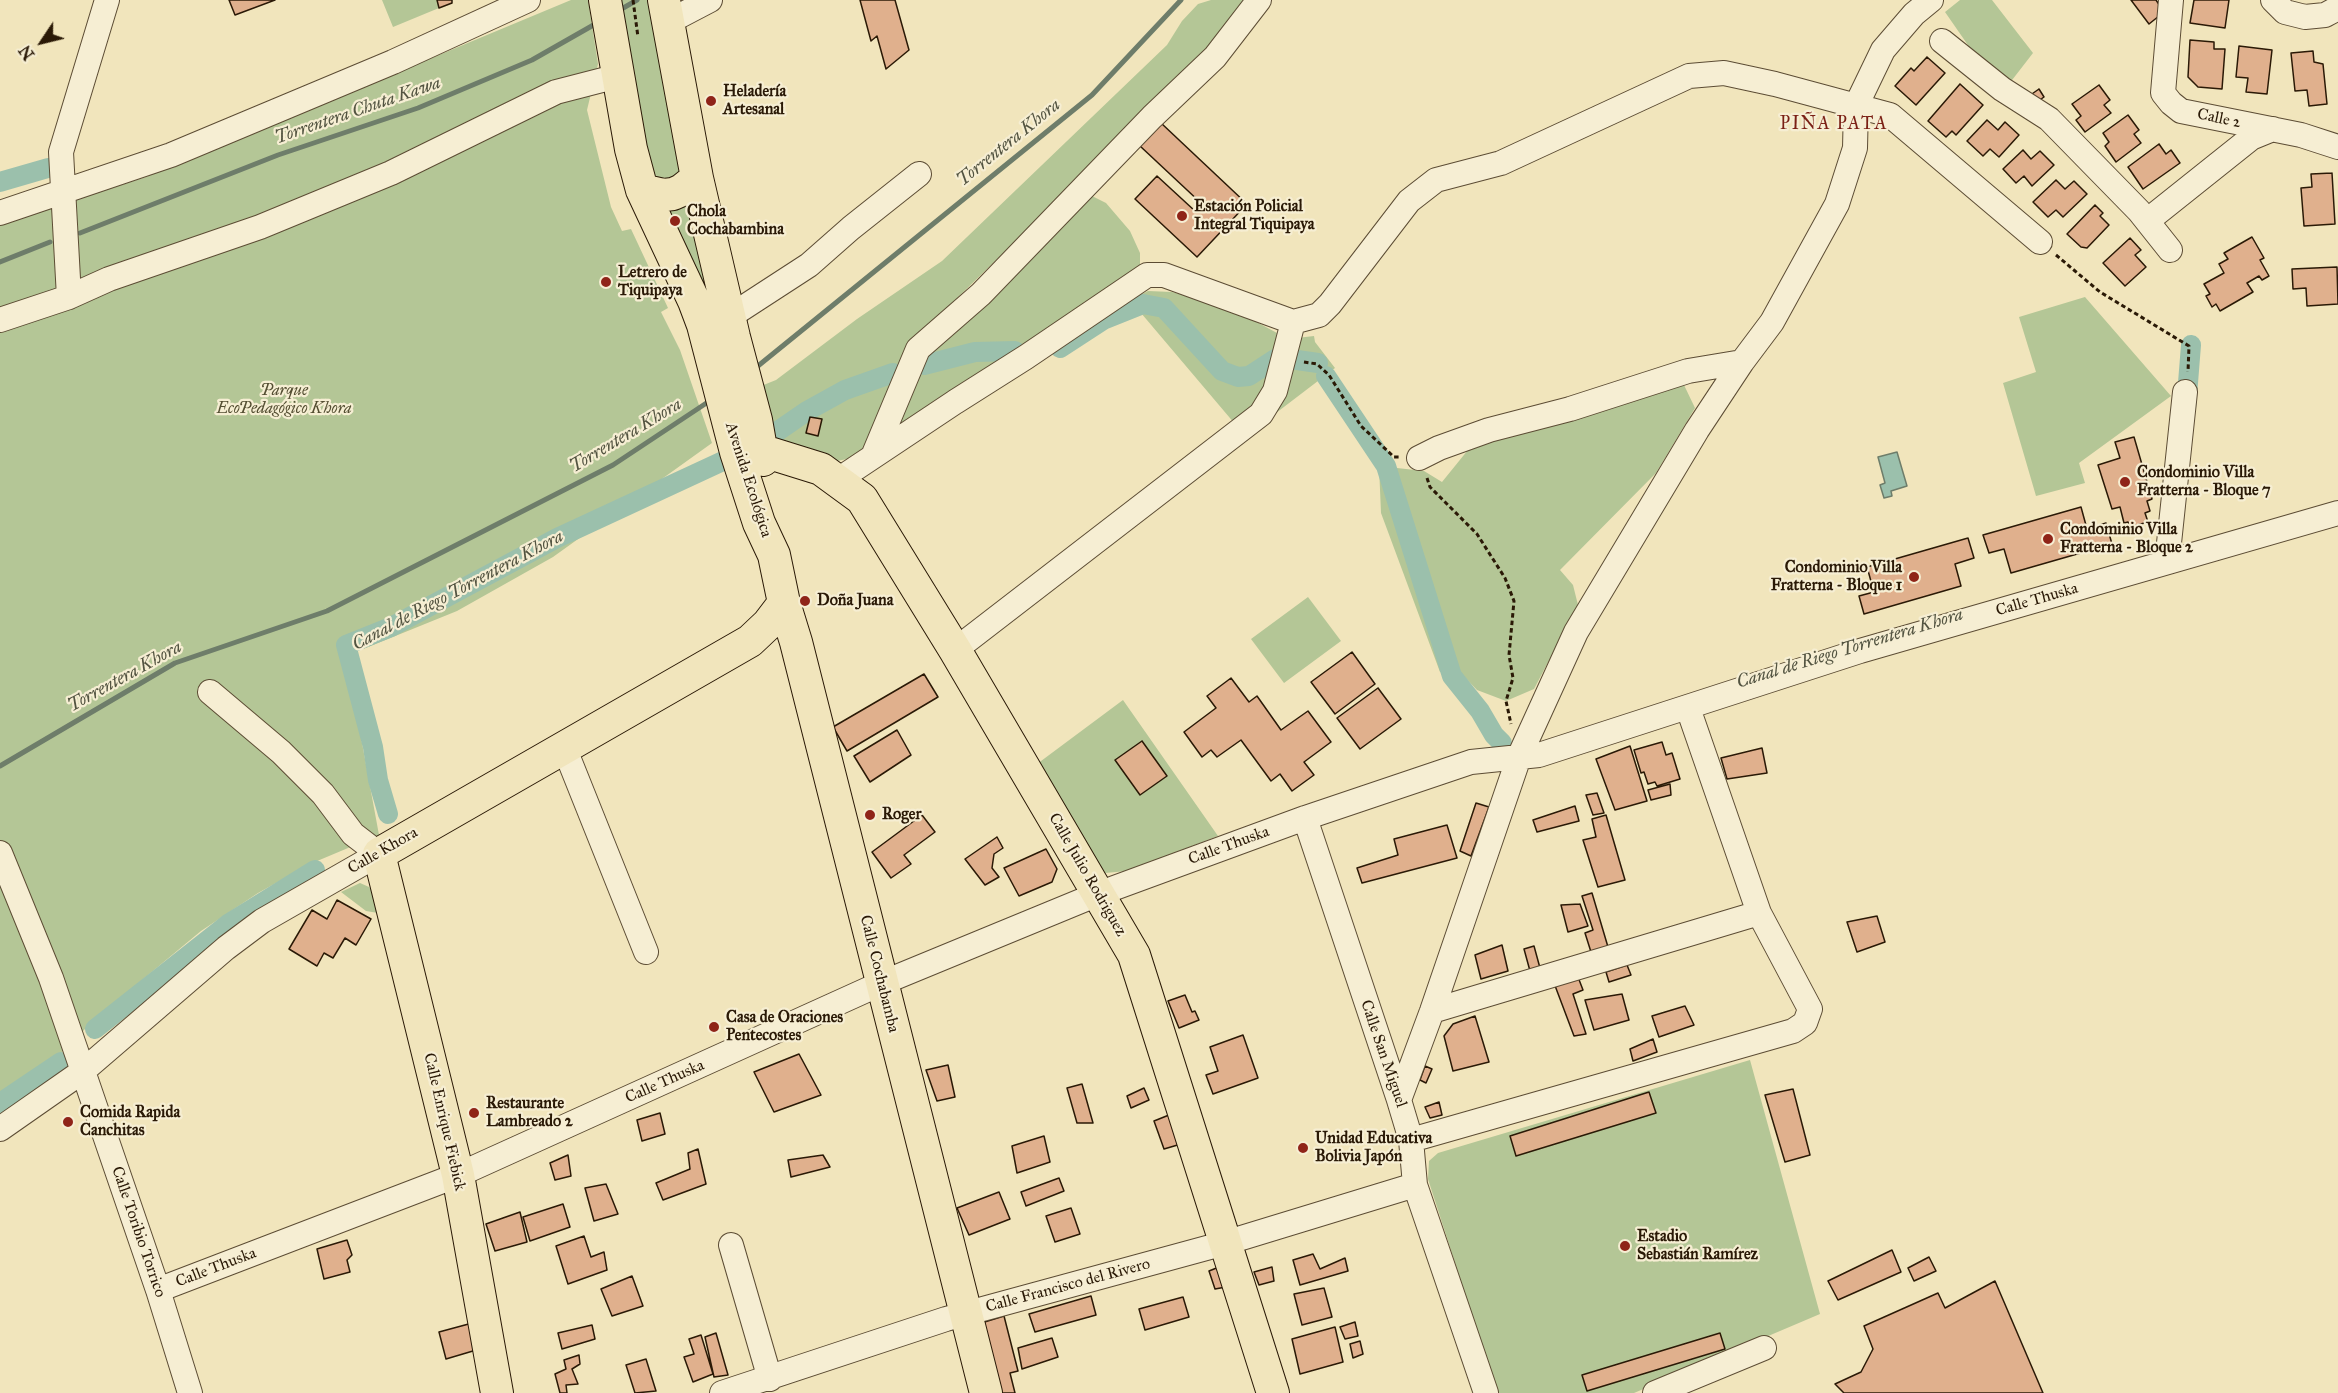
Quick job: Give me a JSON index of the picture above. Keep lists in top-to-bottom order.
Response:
{
  "streets": {
    "main road": [
      "Avenida Ecológica",
      "Calle Khora",
      "Calle Julio Rodriguez",
      "Calle Cochabamba",
      "Calle Enrique Fiebick"
    ],
    "street": [
      "Calle 2",
      "Calle Thuska",
      "Calle San Miguel",
      "Calle Toribio Torrico",
      "Calle Francisco del Rivero"
    ]
  },
  "crossings": [
    ["Avenida Ecológica", "Calle Julio Rodriguez"],
    ["Avenida Ecológica", "Calle Cochabamba"],
    ["Calle Thuska", "Calle Julio Rodriguez"],
    ["Calle Thuska", "Calle Cochabamba"],
    ["Calle Thuska", "Calle San Miguel"],
    ["Calle Thuska", "Calle Enrique Fiebick"],
    ["Calle Thuska", "Calle Toribio Torrico"],
    ["Calle Khora", "Calle Cochabamba"],
    ["Calle Khora", "Calle Enrique Fiebick"],
    ["Calle Khora", "Calle Toribio Torrico"],
    ["Calle Julio Rodriguez", "Calle Francisco del Rivero"],
    ["Calle Cochabamba", "Calle Francisco del Rivero"],
    ["Calle San Miguel", "Calle Francisco del Rivero"]
  ],
  "districts": ["PIÑA PATA"],
  "water": ["Torrentera Chuta Kawa", "Torrentera Khora", "Canal de Riego Torrentera Khora"],
  "parks": ["Parque EcoPedagógico Khora"],
  "places": [
    "Heladería Artesanal",
    "Estación Policial Integral Tiquipaya",
    "Chola Cochabambina",
    "Letrero de Tiquipaya",
    "Condominio Villa Fratterna - Bloque 7",
    "Condominio Villa Fratterna - Bloque 2",
    "Condominio Villa Fratterna - Bloque 1",
    "Doña Juana",
    "Roger",
    "Casa de Oraciones Pentecostes",
    "Restaurante Lambreado 2",
    "Comida Rapida Canchitas",
    "Unidad Educativa Bolivia Japón",
    "Estadio Sebastián Ramírez"
  ],
  "north": "bottom left"
}
